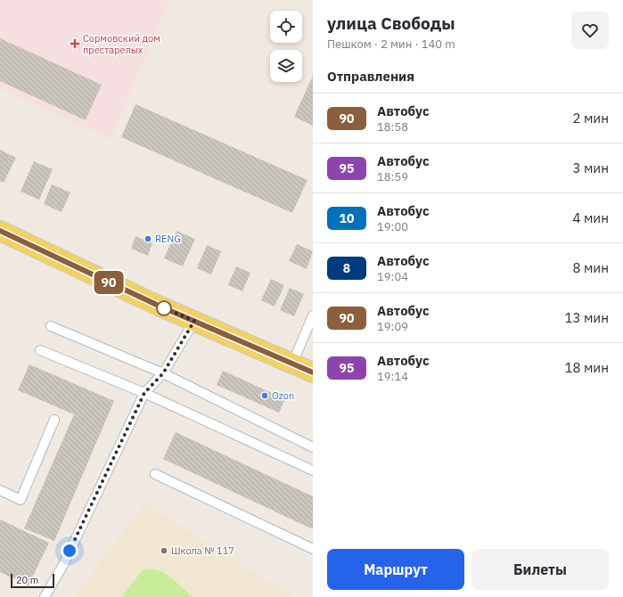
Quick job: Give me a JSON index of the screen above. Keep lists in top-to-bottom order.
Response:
{
  "places": {
    "health": ["Сормовский дом престарелых"],
    "other": ["RENG", "Ozon", "Школа № 117"]
  },
  "lines": ["bus line 90"],
  "scale_bar": "20 m",
  "page": {
    "on_map": "90",
    "heading": [
      ["улица Свободы", "Пешком · 2 мин · 140 m"],
      "Отправления"
    ],
    "list": [
      {
        "mark": "90",
        "name": "Автобус",
        "note": "18:58",
        "value": "2 мин"
      },
      {
        "mark": "95",
        "name": "Автобус",
        "note": "18:59",
        "value": "3 мин"
      },
      {
        "mark": "10",
        "name": "Автобус",
        "note": "19:00",
        "value": "4 мин"
      },
      {
        "mark": "8",
        "name": "Автобус",
        "note": "19:04",
        "value": "8 мин"
      },
      {
        "mark": "90",
        "name": "Автобус",
        "note": "19:09",
        "value": "13 мин"
      },
      {
        "mark": "95",
        "name": "Автобус",
        "note": "19:14",
        "value": "18 мин"
      }
    ],
    "buttons": ["Маршрут", "Билеты"],
    "scale": "20 m"
  }
}
